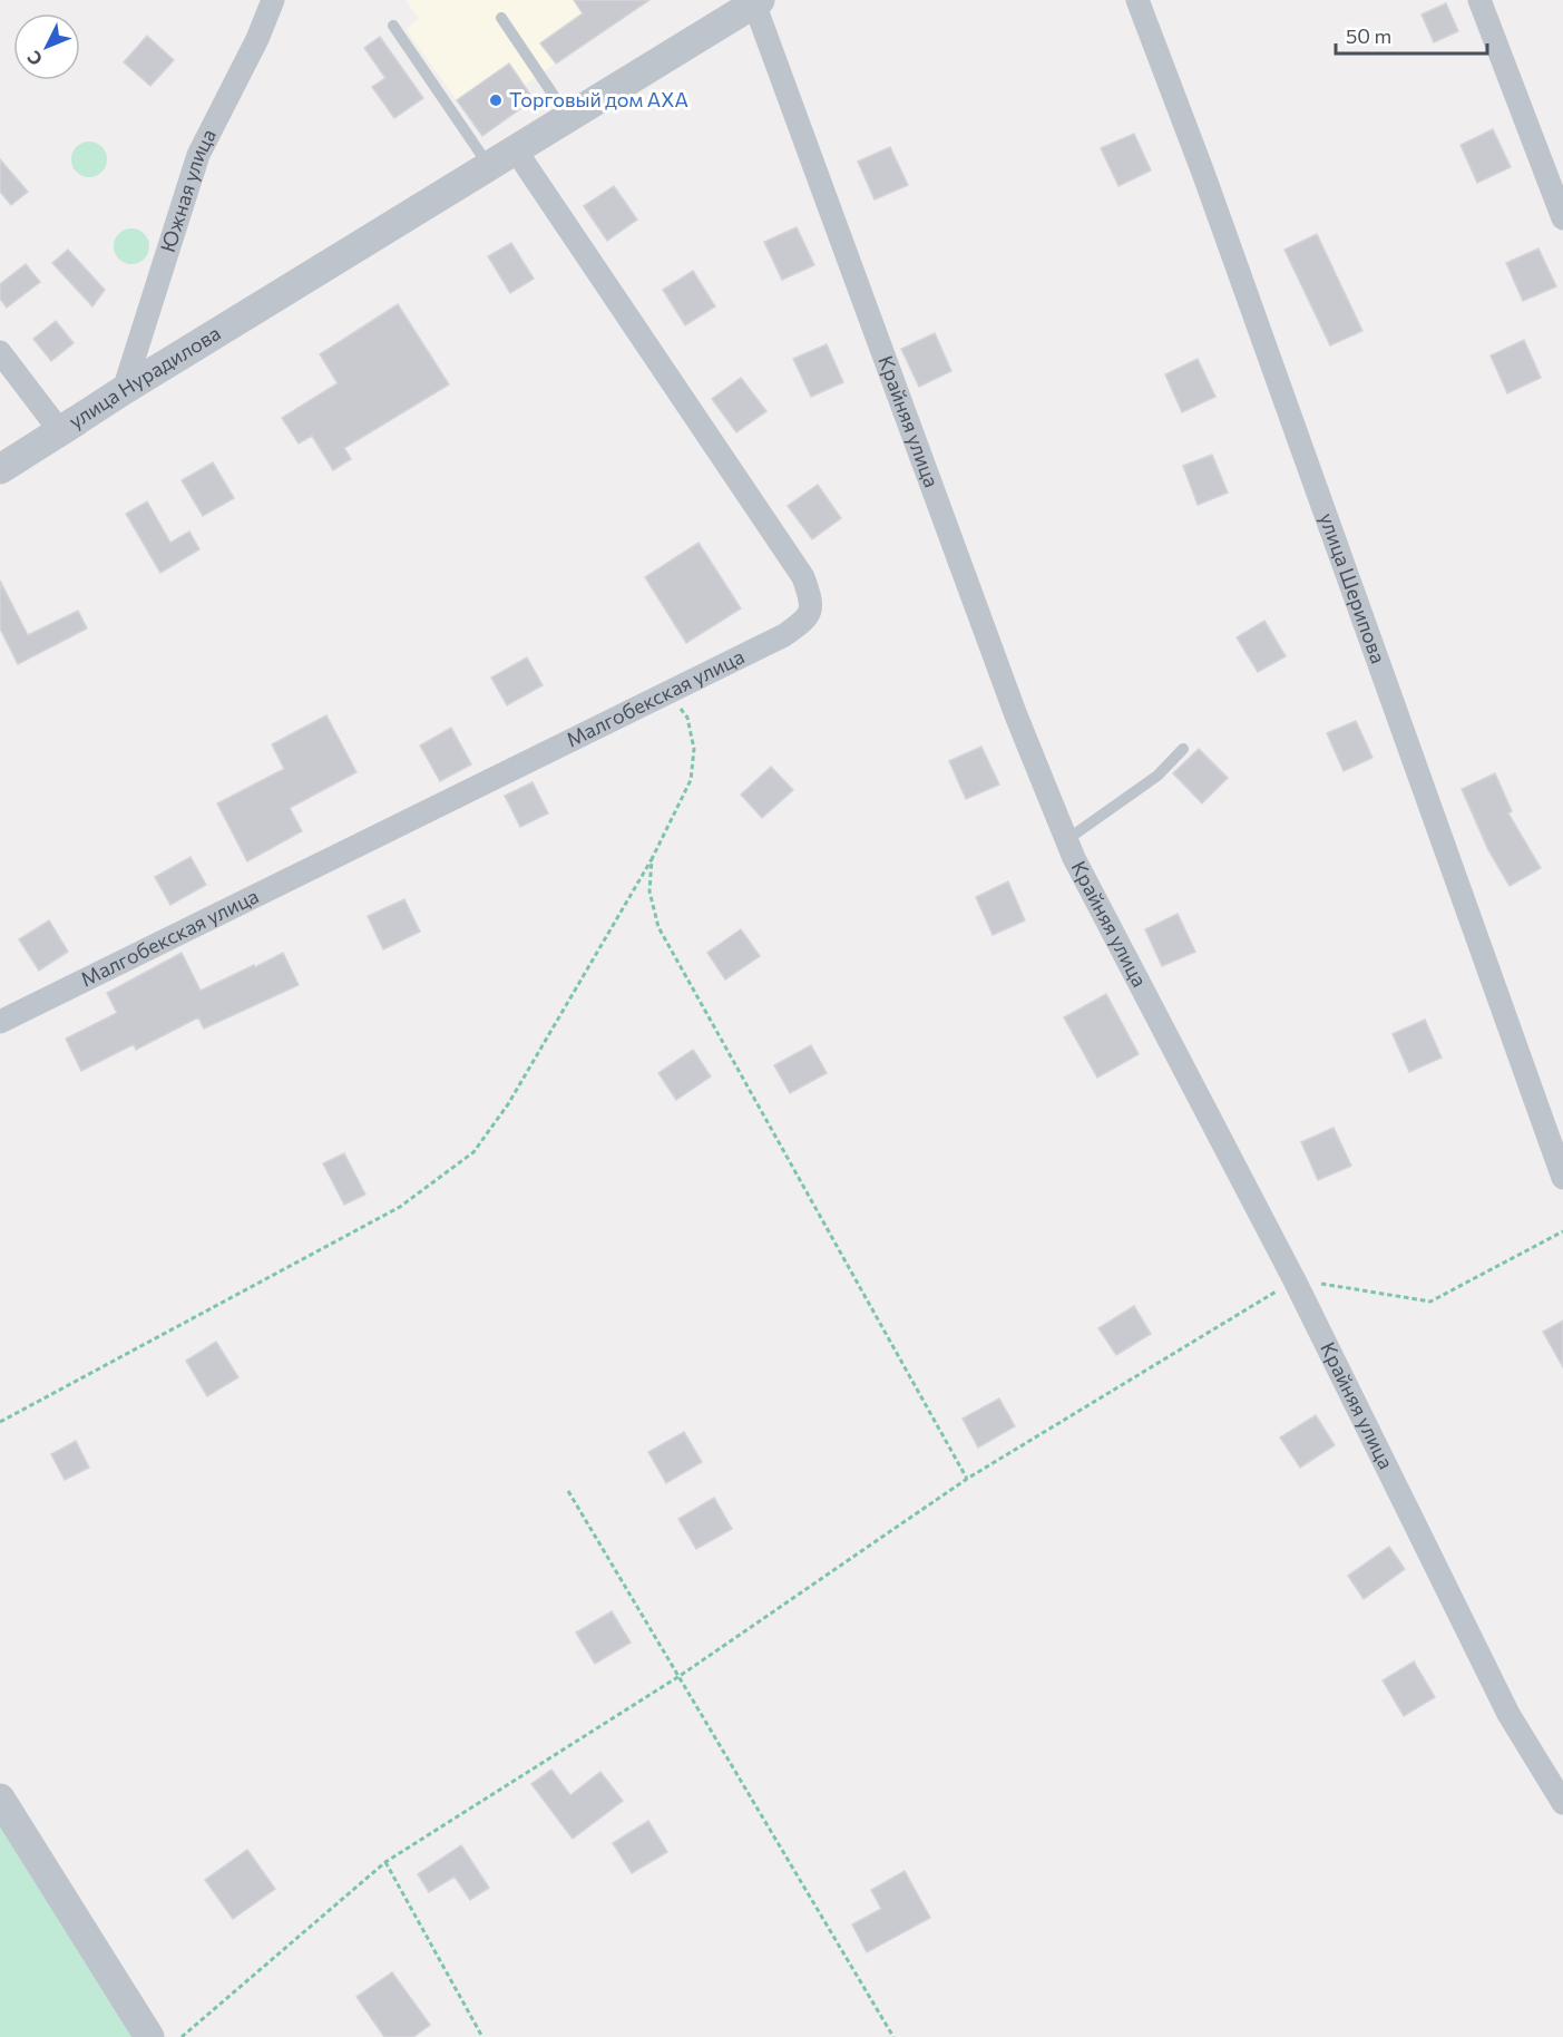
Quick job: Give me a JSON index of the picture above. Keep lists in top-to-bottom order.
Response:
{
  "streets": {
    "street": [
      "Южная улица",
      "улица Нурадилова",
      "Крайняя улица",
      "улица Шерипова",
      "Малгобекская улица"
    ]
  },
  "crossings": [
    ["Южная улица", "улица Нурадилова"],
    ["улица Нурадилова", "Крайняя улица"],
    ["улица Нурадилова", "Малгобекская улица"]
  ],
  "places": ["Торговый дом АХА"],
  "scale_bar": "50 m",
  "north": "bottom left"
}
